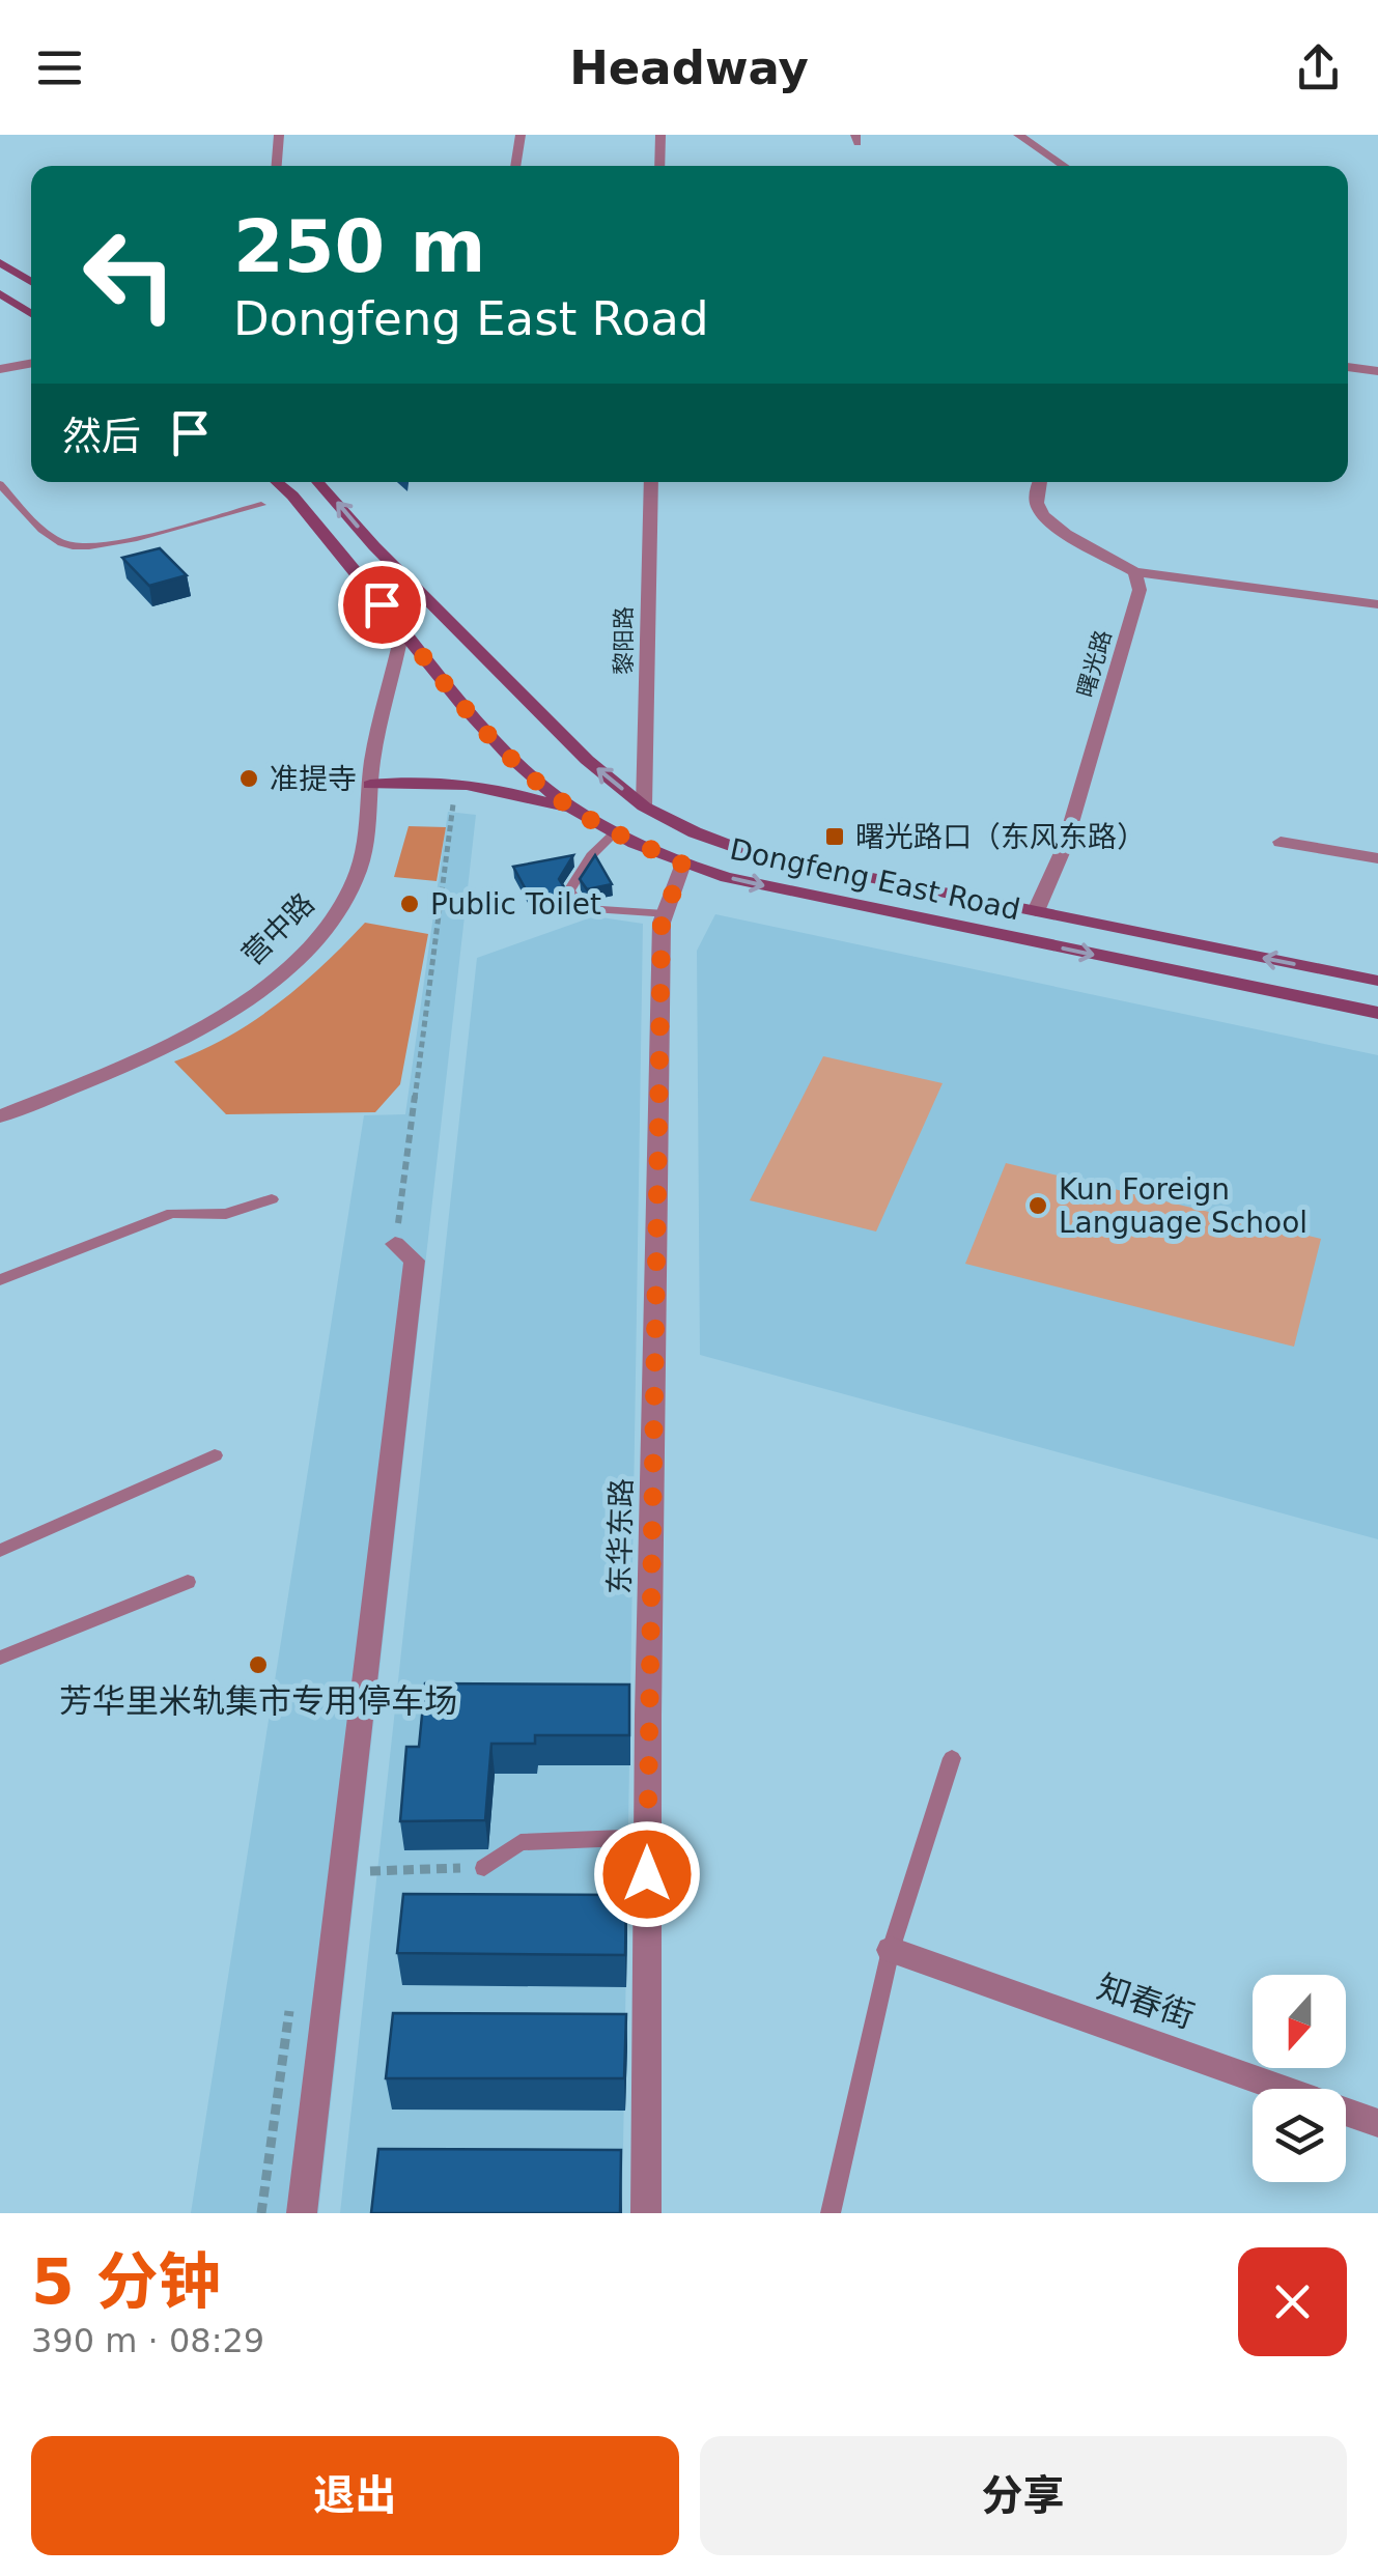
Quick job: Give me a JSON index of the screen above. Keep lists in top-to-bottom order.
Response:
{
  "streets": {
    "main road": ["Dongfeng East Road"],
    "street": [
      "黎阳路",
      "曙光路",
      "营中路",
      "东华东路",
      "知春街"
    ]
  },
  "crossings": [
    ["黎阳路", "Dongfeng East Road"],
    ["曙光路", "Dongfeng East Road"],
    ["Dongfeng East Road", "营中路"],
    ["Dongfeng East Road", "东华东路"]
  ],
  "places": {
    "other": [
      "准提寺",
      "Public Toilet",
      "Kun Foreign Language School",
      "芳华里米轨集市专用停车场"
    ],
    "transit": ["曙光路口（东风东路）"]
  },
  "north": "bottom",
  "page": {
    "header": "Headway",
    "turn": ["250 m", "Dongfeng East Road"],
    "then": "然后",
    "heading": ["5 分钟", "390 m · 08:29"],
    "buttons": ["退出", "分享"]
  }
}
